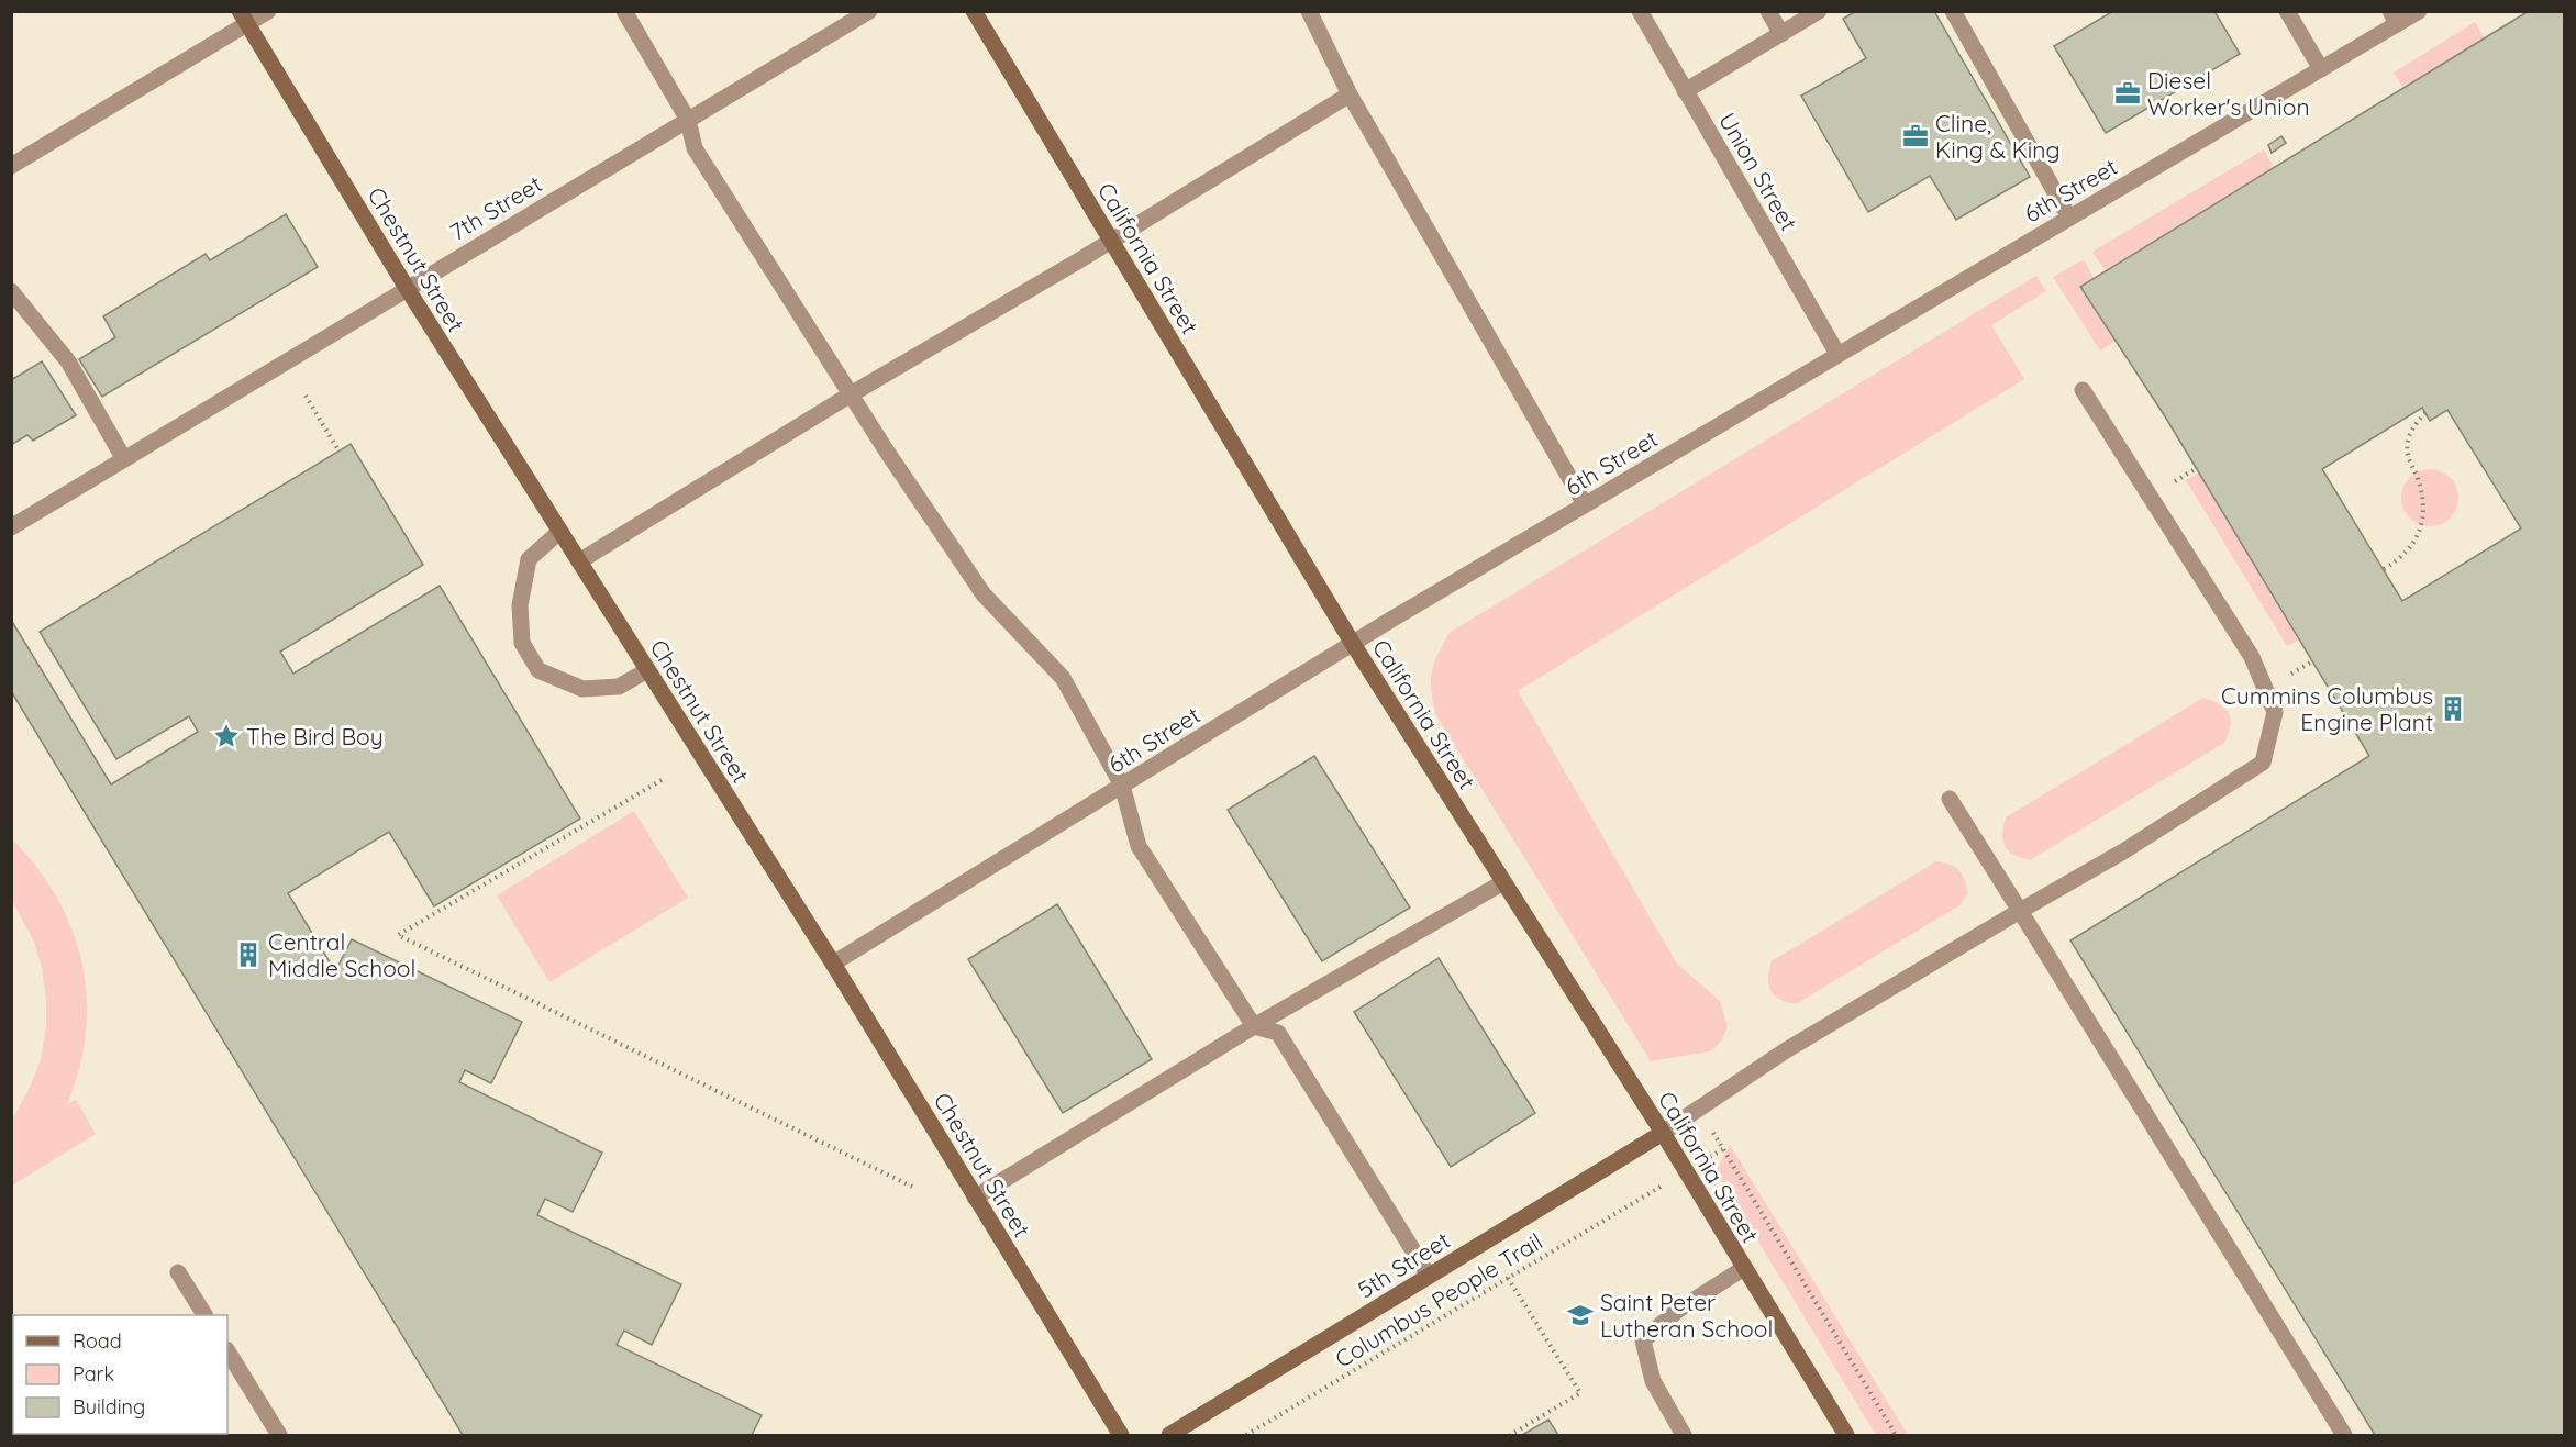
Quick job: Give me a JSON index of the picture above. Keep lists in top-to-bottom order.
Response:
{
  "streets": {
    "street": [
      "Union Street",
      "6th Street",
      "7th Street",
      "California Street",
      "Chestnut Street",
      "5th Street"
    ],
    "path": ["Columbus People Trail"]
  },
  "crossings": [
    ["Union Street", "6th Street"],
    ["6th Street", "California Street"],
    ["6th Street", "Chestnut Street"],
    ["7th Street", "Chestnut Street"],
    ["California Street", "5th Street"]
  ],
  "places": {
    "office": ["Diesel Worker's Union", "Cline, King & King"],
    "building": ["Cummins Columbus Engine Plant", "Central Middle School"],
    "place": ["The Bird Boy"],
    "school or university": ["Saint Peter Lutheran School"]
  },
  "legend": ["Road", "Park", "Building"]
}
